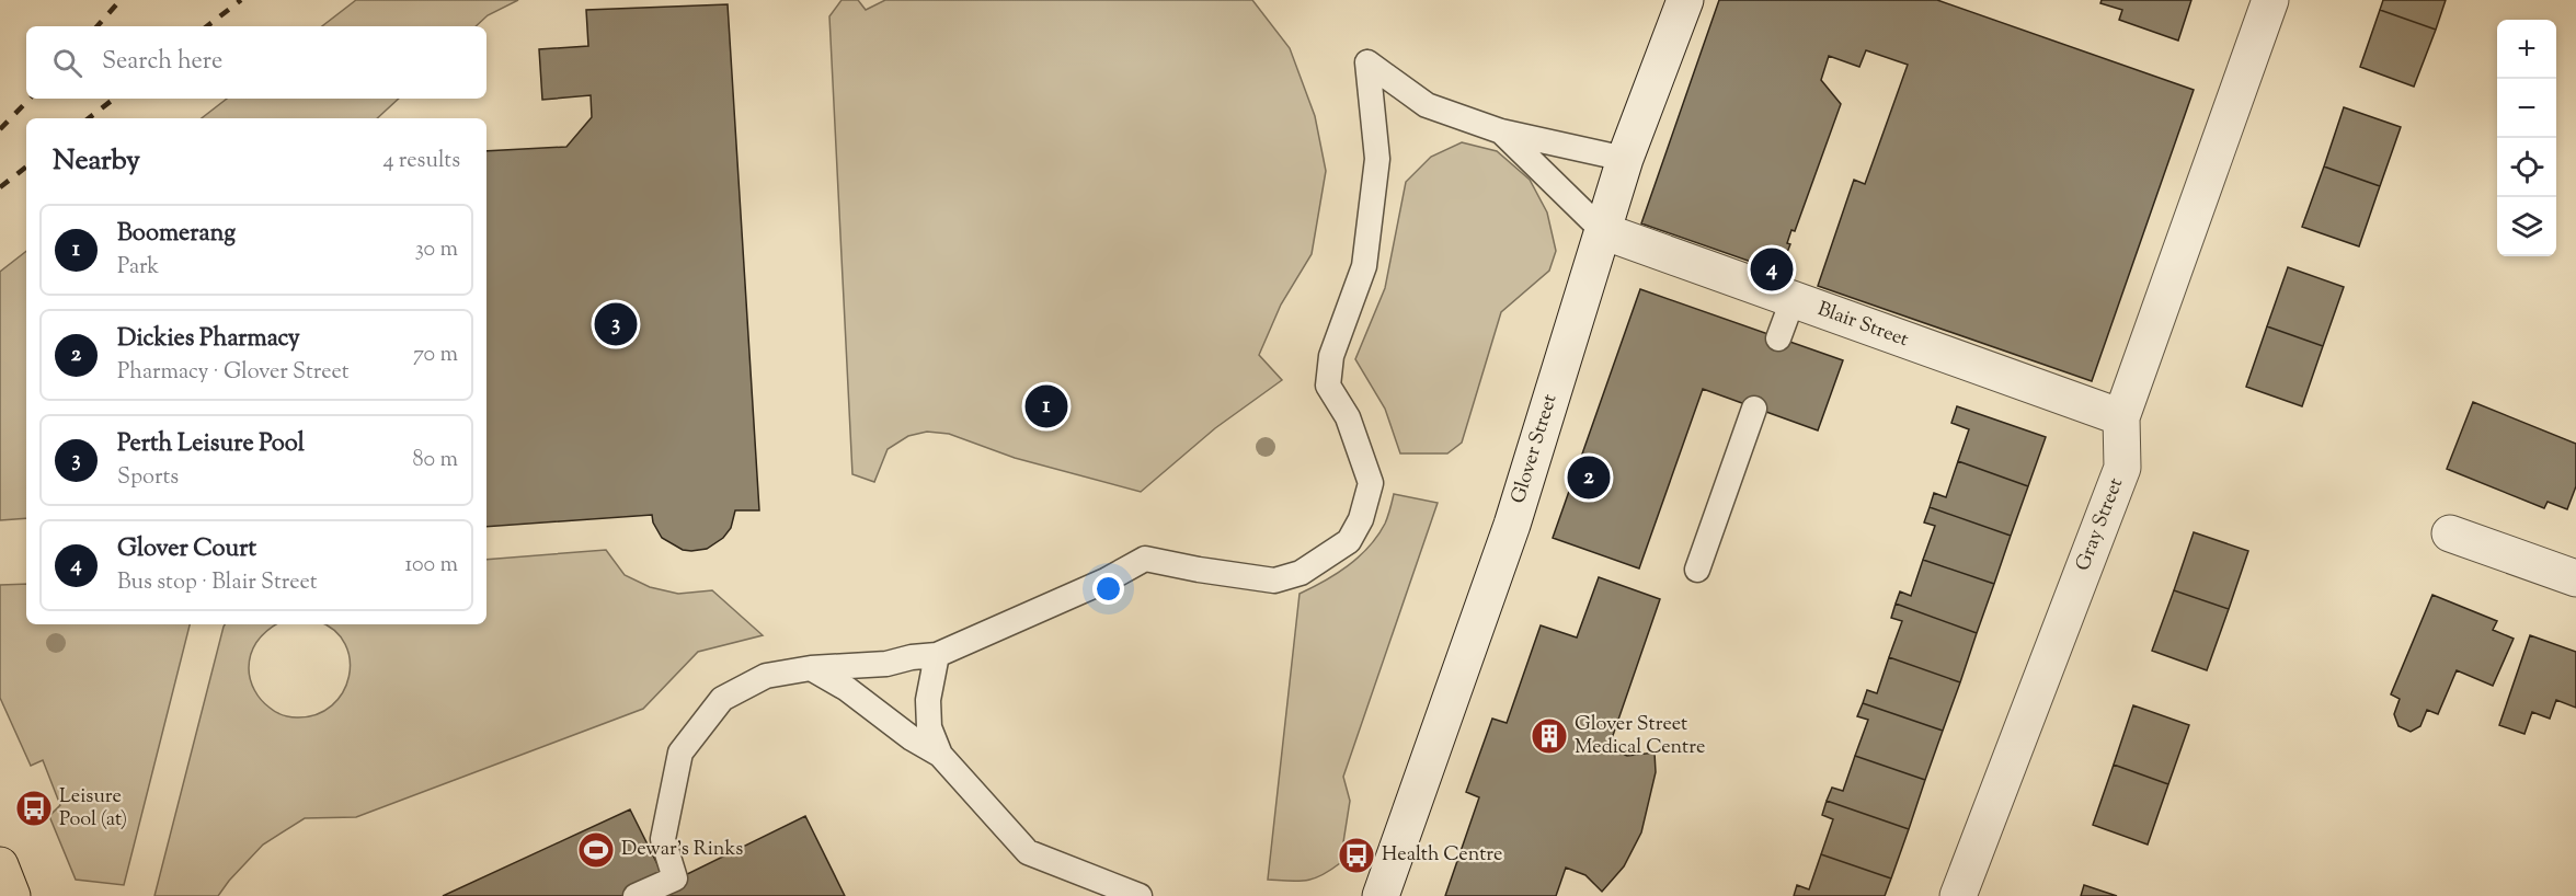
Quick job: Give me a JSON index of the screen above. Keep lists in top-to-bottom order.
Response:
{
  "streets": {
    "street": ["Blair Street", "Glover Street", "Gray Street"]
  },
  "crossings": [
    ["Blair Street", "Glover Street"],
    ["Blair Street", "Gray Street"]
  ],
  "places": {
    "building": ["Glover Street Medical Centre"],
    "bus stop": ["Leisure Pool (at)", "Health Centre"],
    "sports": ["Dewar's Rinks"]
  },
  "page": {
    "map_buttons": ["+", "−"],
    "search": "Search here",
    "heading": ["Nearby", "4 results"],
    "list": [
      {
        "mark": "1",
        "name": "Boomerang",
        "note": "Park",
        "value": "30 m"
      },
      {
        "mark": "2",
        "name": "Dickies Pharmacy",
        "note": "Pharmacy · Glover Street",
        "value": "70 m"
      },
      {
        "mark": "3",
        "name": "Perth Leisure Pool",
        "note": "Sports",
        "value": "80 m"
      },
      {
        "mark": "4",
        "name": "Glover Court",
        "note": "Bus stop · Blair Street",
        "value": "100 m"
      }
    ],
    "pins": [
      "4",
      "3",
      "1",
      "2"
    ]
  }
}
